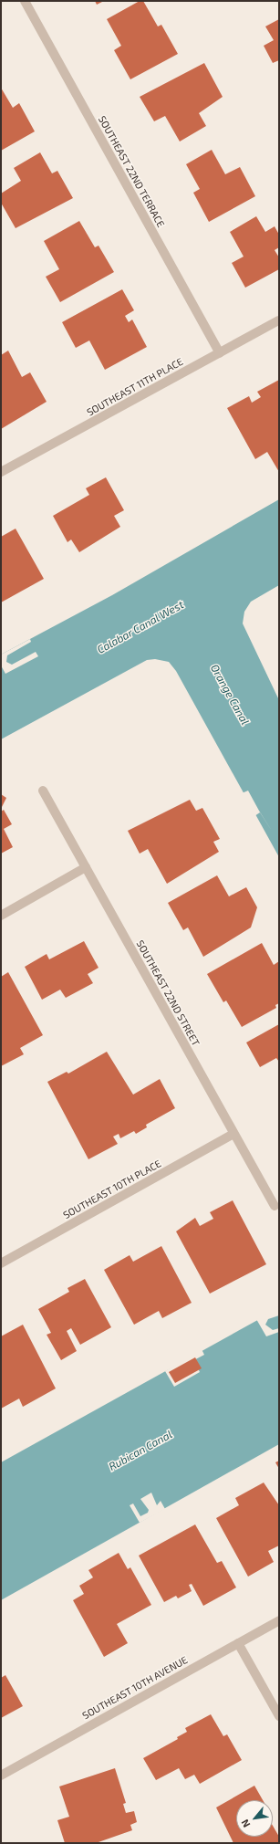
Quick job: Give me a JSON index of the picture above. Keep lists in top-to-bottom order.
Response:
{
  "streets": {
    "street": [
      "SOUTHEAST 22ND TERRACE",
      "SOUTHEAST 11TH PLACE",
      "SOUTHEAST 22ND STREET",
      "SOUTHEAST 10TH PLACE",
      "SOUTHEAST 10TH AVENUE"
    ]
  },
  "crossings": [
    ["SOUTHEAST 22ND TERRACE", "SOUTHEAST 11TH PLACE"],
    ["SOUTHEAST 22ND STREET", "SOUTHEAST 10TH PLACE"]
  ],
  "water": ["Calabar Canal West", "Orange Canal", "Rubican Canal"],
  "north": "bottom left"
}
